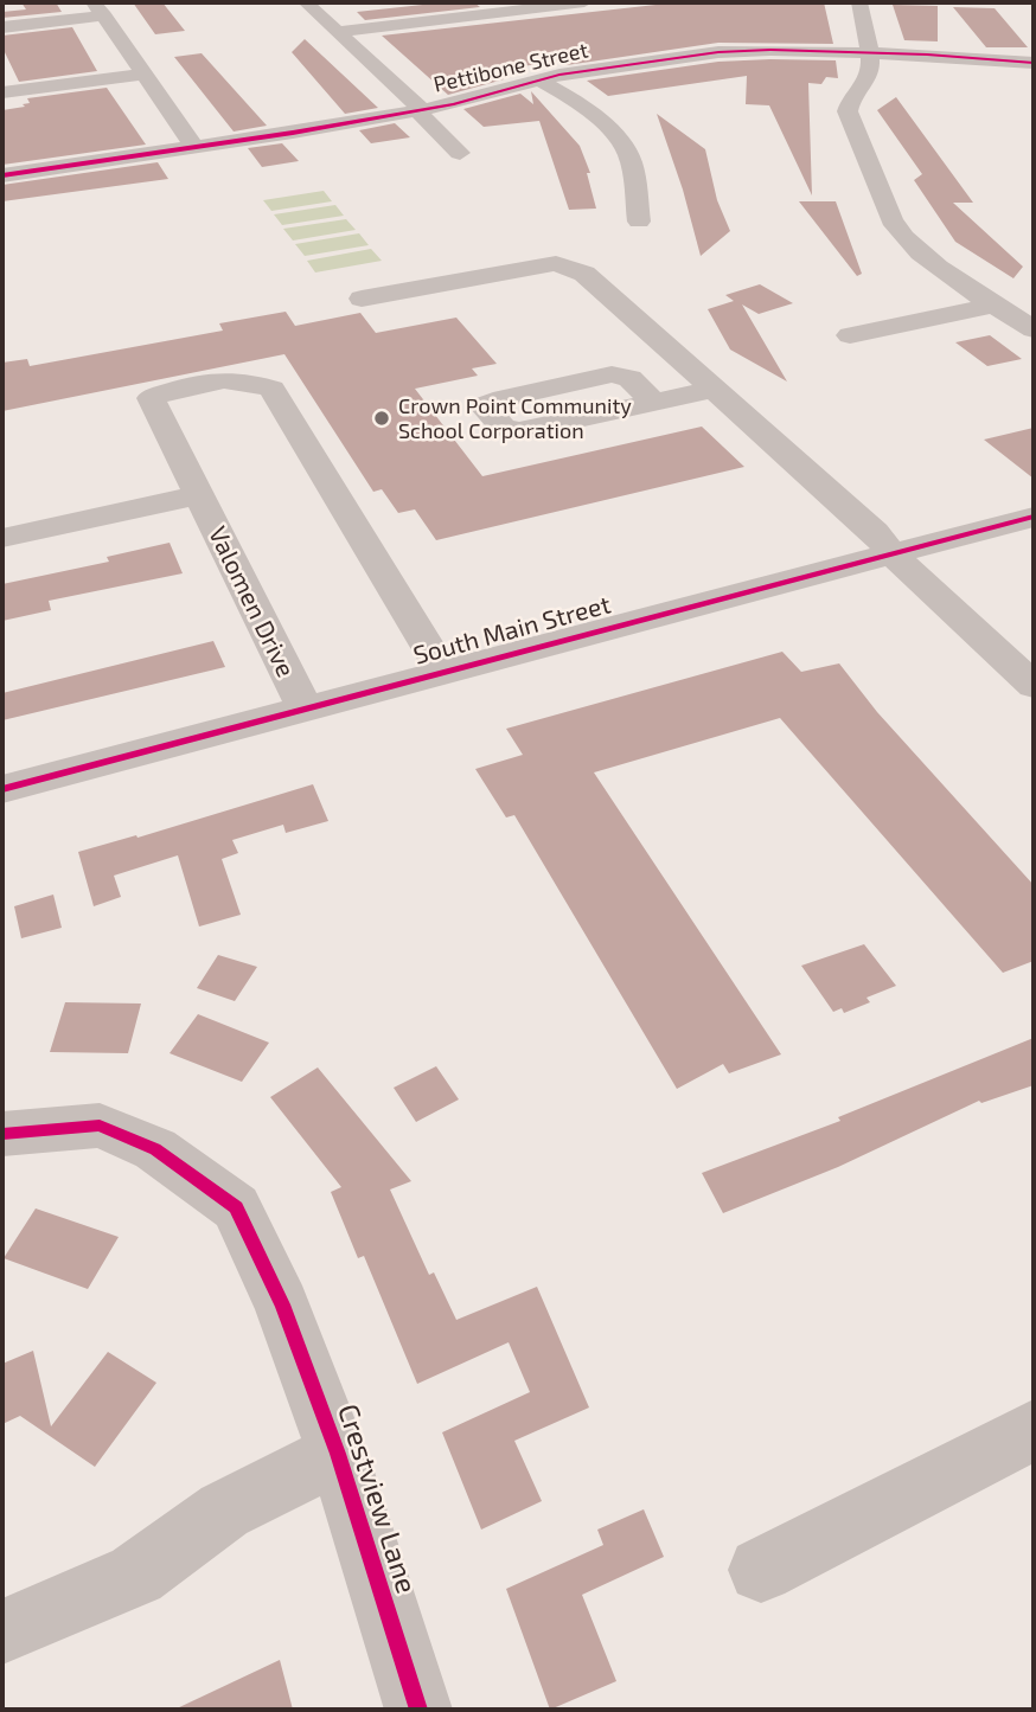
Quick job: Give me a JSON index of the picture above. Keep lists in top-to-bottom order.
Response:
{
  "streets": {
    "street": [
      "Pettibone Street",
      "Valomen Drive",
      "South Main Street",
      "Crestview Lane"
    ]
  },
  "crossings": [
    ["Valomen Drive", "South Main Street"]
  ],
  "places": ["Crown Point Community School Corporation"]
}
